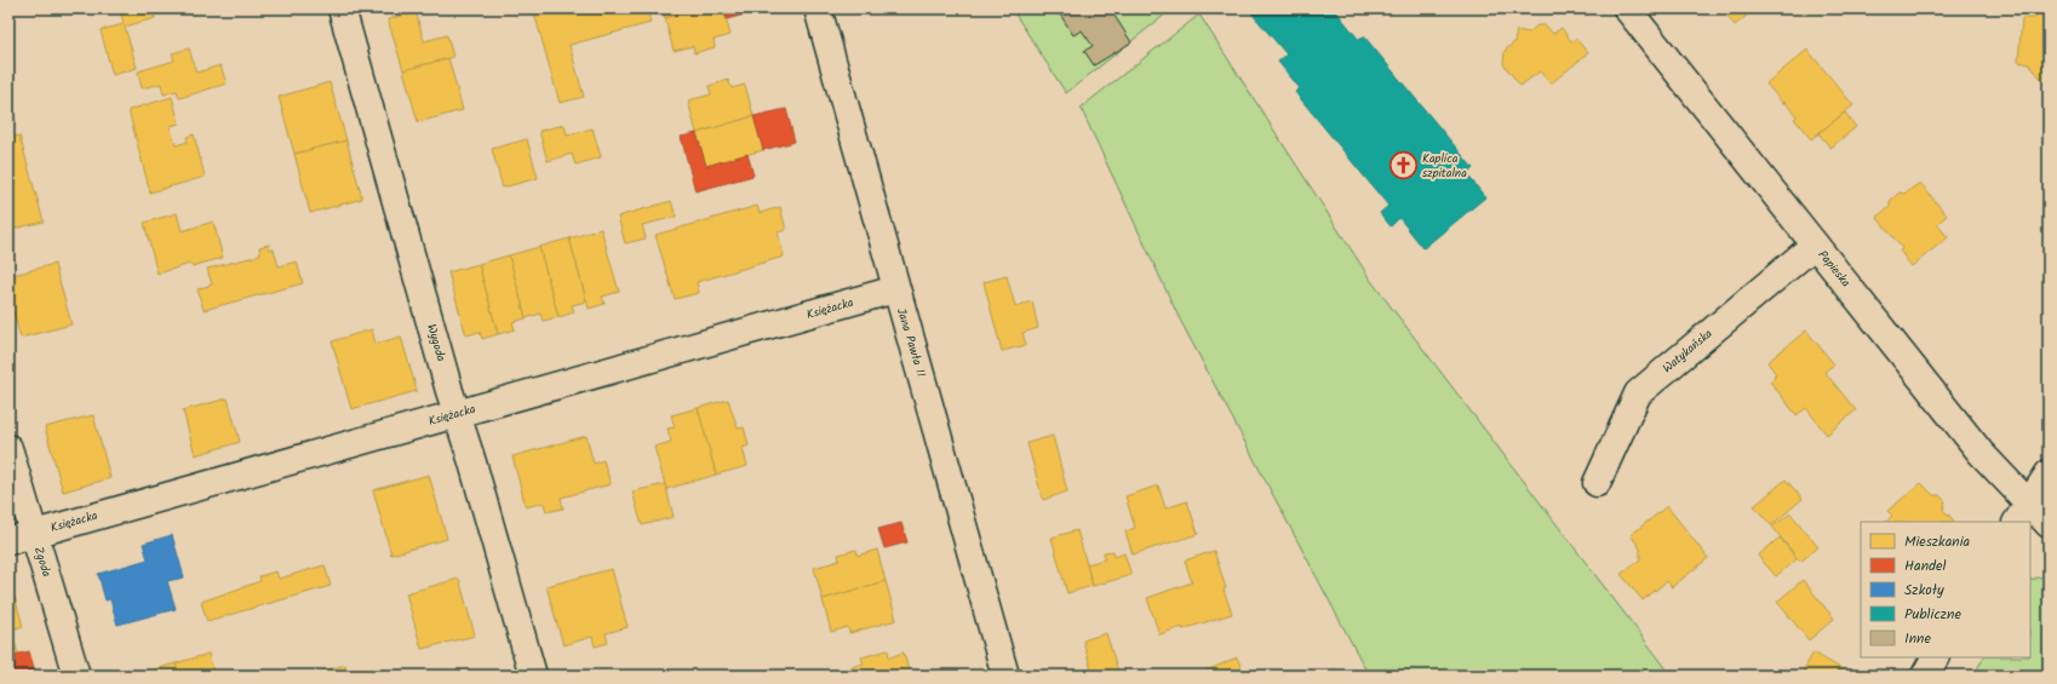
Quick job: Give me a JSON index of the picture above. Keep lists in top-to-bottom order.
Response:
{
  "streets": {
    "street": [
      "Papieska",
      "Księżacka",
      "Wygoda",
      "Jana Pawła II",
      "Watykańska",
      "Zgoda"
    ]
  },
  "crossings": [
    ["Papieska", "Watykańska"],
    ["Księżacka", "Wygoda"],
    ["Księżacka", "Jana Pawła II"],
    ["Księżacka", "Zgoda"]
  ],
  "places": {
    "church": ["Kaplica szpitalna"]
  },
  "legend": [
    "Mieszkania",
    "Handel",
    "Szkoły",
    "Publiczne",
    "Inne"
  ]
}
